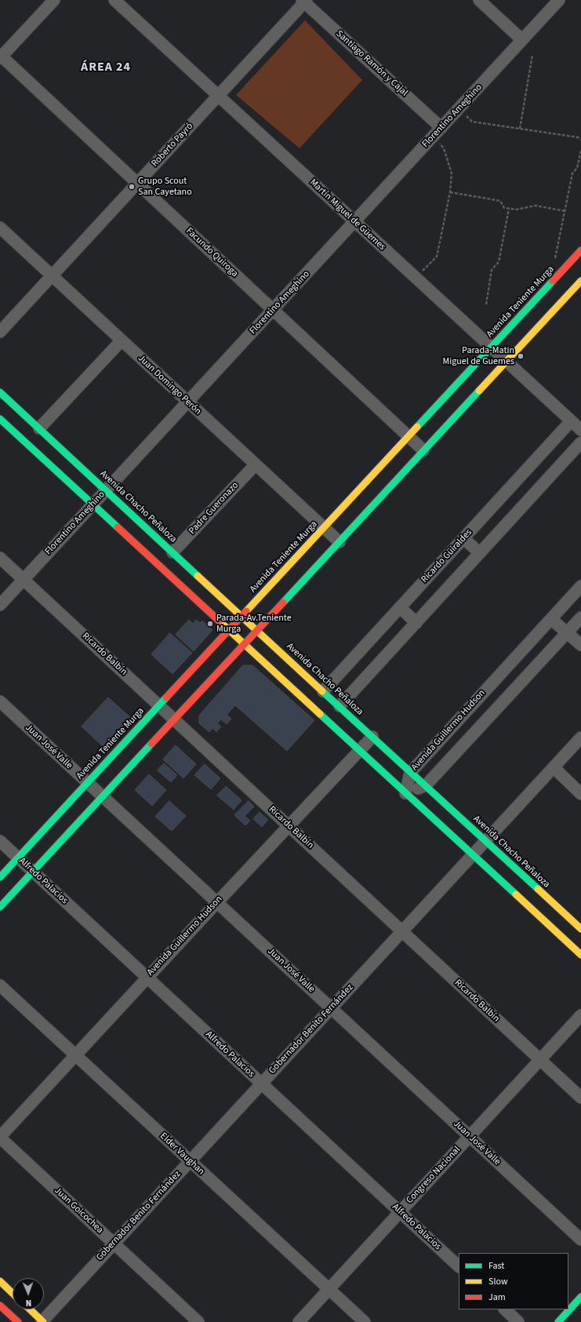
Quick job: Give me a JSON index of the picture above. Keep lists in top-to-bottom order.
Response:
{
  "streets": {
    "main road": ["Avenida Teniente Murga", "Avenida Chacho Peñaloza"],
    "street": [
      "Santiago Ramón y Cajal",
      "Florentino Ameghino",
      "Roberto Payró",
      "Martín Miguel de Güemes",
      "Facundo Quiroga",
      "Juan Domingo Perón",
      "Padre Gueronazo",
      "Ricardo Güiraldes",
      "Ricardo Balbín",
      "Avenida Guillermo Hudson",
      "Juan José Valle",
      "Alfredo Palacios",
      "Gobernador Benito Fernández",
      "Elder Vaughan",
      "Congreso Nacional",
      "Juan Goicochea"
    ]
  },
  "crossings": [
    ["Santiago Ramón y Cajal", "Florentino Ameghino"],
    ["Santiago Ramón y Cajal", "Roberto Payró"],
    ["Florentino Ameghino", "Martín Miguel de Güemes"],
    ["Florentino Ameghino", "Facundo Quiroga"],
    ["Florentino Ameghino", "Juan Domingo Perón"],
    ["Florentino Ameghino", "Avenida Chacho Peñaloza"],
    ["Florentino Ameghino", "Ricardo Balbín"],
    ["Roberto Payró", "Martín Miguel de Güemes"],
    ["Roberto Payró", "Facundo Quiroga"],
    ["Roberto Payró", "Juan Domingo Perón"],
    ["Martín Miguel de Güemes", "Avenida Teniente Murga"],
    ["Martín Miguel de Güemes", "Ricardo Güiraldes"],
    ["Facundo Quiroga", "Avenida Teniente Murga"],
    ["Avenida Teniente Murga", "Juan Domingo Perón"],
    ["Avenida Teniente Murga", "Avenida Chacho Peñaloza"],
    ["Avenida Teniente Murga", "Ricardo Balbín"],
    ["Avenida Teniente Murga", "Juan José Valle"],
    ["Avenida Teniente Murga", "Alfredo Palacios"],
    ["Juan Domingo Perón", "Padre Gueronazo"],
    ["Avenida Chacho Peñaloza", "Padre Gueronazo"],
    ["Avenida Chacho Peñaloza", "Ricardo Güiraldes"],
    ["Avenida Chacho Peñaloza", "Avenida Guillermo Hudson"],
    ["Avenida Chacho Peñaloza", "Gobernador Benito Fernández"],
    ["Ricardo Balbín", "Avenida Guillermo Hudson"],
    ["Ricardo Balbín", "Gobernador Benito Fernández"],
    ["Ricardo Balbín", "Congreso Nacional"],
    ["Avenida Guillermo Hudson", "Juan José Valle"],
    ["Avenida Guillermo Hudson", "Alfredo Palacios"],
    ["Avenida Guillermo Hudson", "Elder Vaughan"],
    ["Avenida Guillermo Hudson", "Juan Goicochea"],
    ["Juan José Valle", "Gobernador Benito Fernández"],
    ["Juan José Valle", "Congreso Nacional"],
    ["Alfredo Palacios", "Gobernador Benito Fernández"],
    ["Alfredo Palacios", "Congreso Nacional"],
    ["Gobernador Benito Fernández", "Elder Vaughan"],
    ["Gobernador Benito Fernández", "Juan Goicochea"],
    ["Elder Vaughan", "Congreso Nacional"]
  ],
  "districts": ["ÁREA 24"],
  "places": ["Grupo Scout San Cayetano", "Parada-Matin Miguel de Guemes", "Parada-Av.Teniente Murga"],
  "legend": ["Fast", "Slow", "Jam"],
  "north": "bottom"
}
